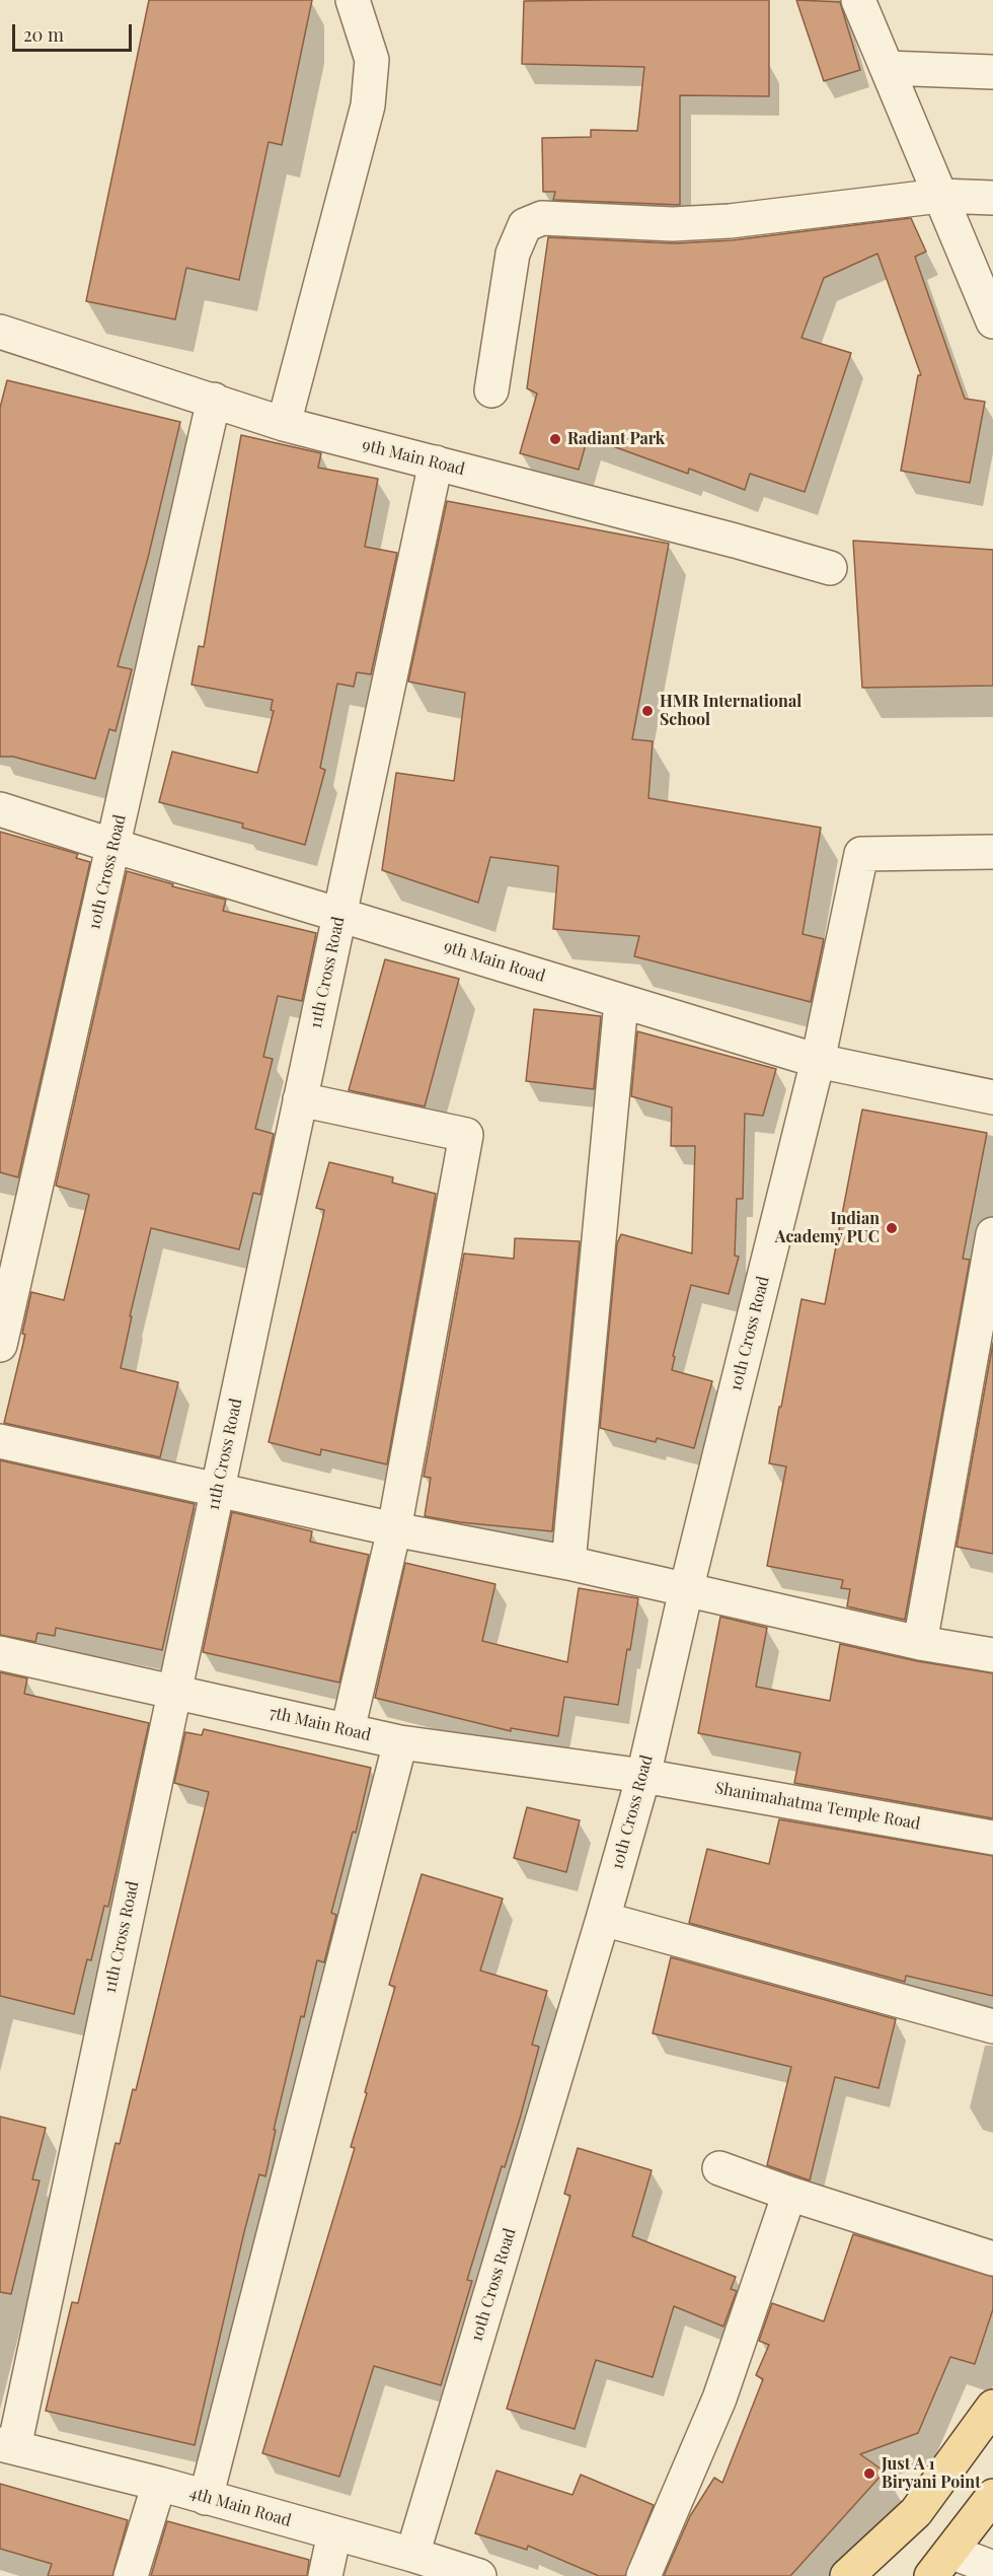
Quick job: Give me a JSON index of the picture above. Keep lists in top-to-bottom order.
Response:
{
  "streets": {
    "street": [
      "9th Main Road",
      "10th Cross Road",
      "11th Cross Road",
      "7th Main Road",
      "Shanimahatma Temple Road",
      "4th Main Road"
    ]
  },
  "crossings": [
    ["9th Main Road", "10th Cross Road"],
    ["9th Main Road", "11th Cross Road"],
    ["10th Cross Road", "7th Main Road"],
    ["10th Cross Road", "Shanimahatma Temple Road"],
    ["10th Cross Road", "4th Main Road"],
    ["11th Cross Road", "7th Main Road"],
    ["11th Cross Road", "4th Main Road"],
    ["7th Main Road", "Shanimahatma Temple Road"]
  ],
  "places": [
    "Radiant Park",
    "HMR International School",
    "Indian Academy PUC",
    "Just A 1 Biryani Point"
  ],
  "scale_bar": "20 m"
}
